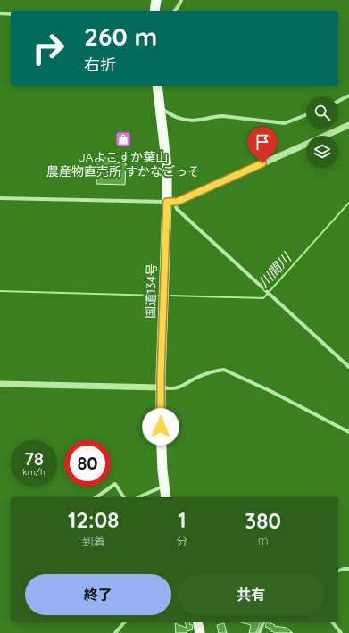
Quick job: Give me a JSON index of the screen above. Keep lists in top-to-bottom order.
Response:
{
  "streets": {
    "highway": ["国道134号"]
  },
  "water": ["川間川"],
  "places": {
    "shop": ["JAよこすか葉山 農産物直売所 すかなごっそ"]
  },
  "page": {
    "turn": ["260 m", "右折"],
    "speed": "78 km/h",
    "limit": "80",
    "eta": [
      "12:08",
      "到着",
      "1",
      "分",
      "380",
      "m"
    ],
    "buttons": ["終了", "共有"]
  }
}
